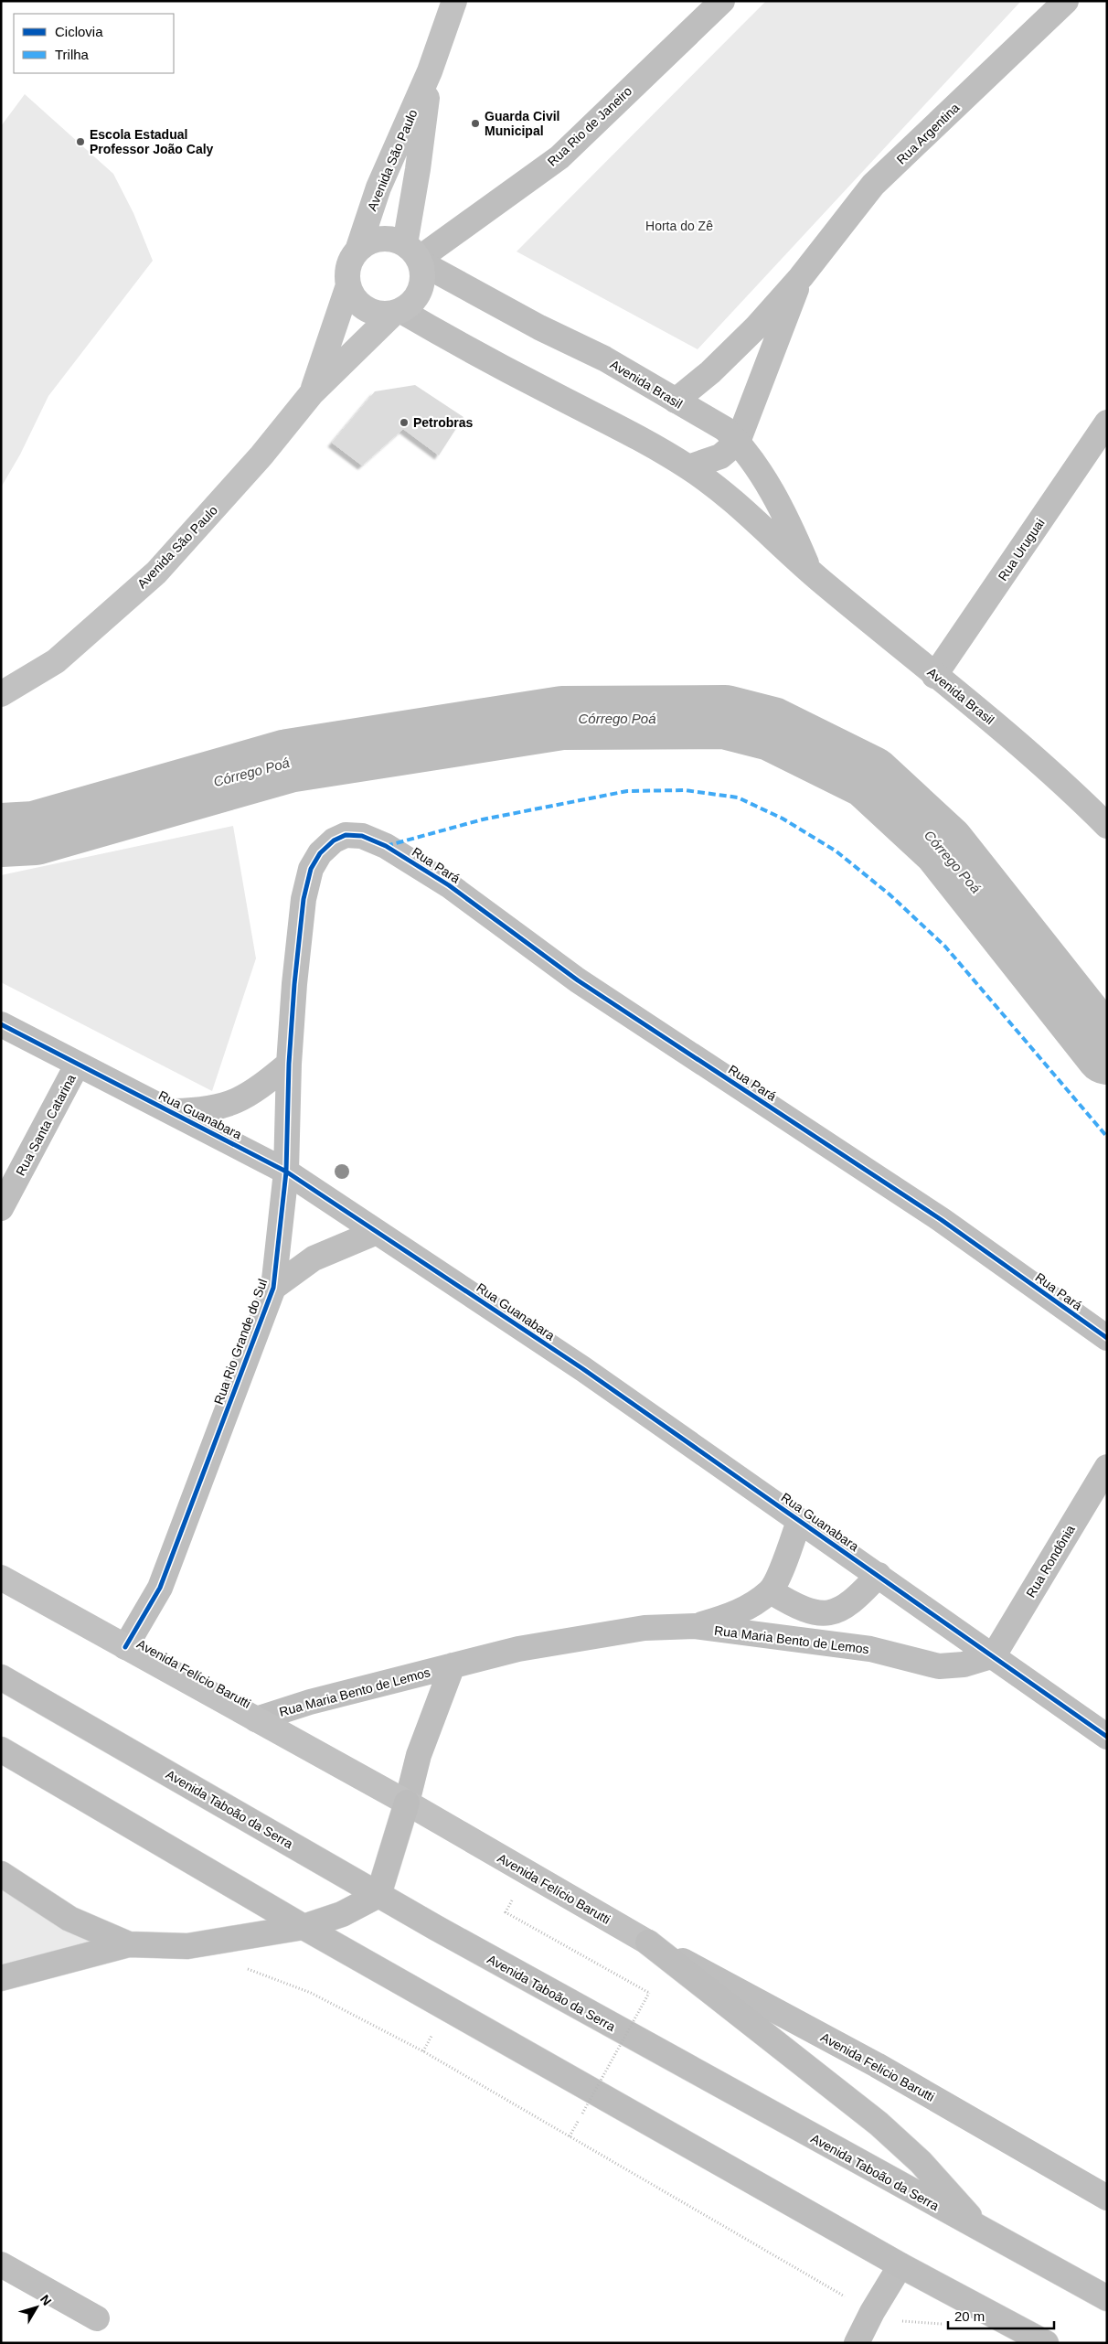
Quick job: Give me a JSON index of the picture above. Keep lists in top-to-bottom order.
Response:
{
  "streets": {
    "highway": ["Avenida Taboão da Serra"],
    "main road": ["Avenida São Paulo", "Avenida Felício Barutti"],
    "street": [
      "Rua Rio de Janeiro",
      "Rua Argentina",
      "Avenida Brasil",
      "Rua Uruguai",
      "Rua Pará",
      "Rua Guanabara",
      "Rua Santa Catarina",
      "Rua Rio Grande do Sul",
      "Rua Rondônia",
      "Rua Maria Bento de Lemos"
    ]
  },
  "crossings": [
    ["Rua Rio de Janeiro", "Avenida São Paulo"],
    ["Rua Rio de Janeiro", "Avenida Brasil"],
    ["Rua Argentina", "Avenida Brasil"],
    ["Avenida São Paulo", "Avenida Brasil"],
    ["Avenida Brasil", "Rua Uruguai"],
    ["Rua Pará", "Rua Rio Grande do Sul"],
    ["Rua Guanabara", "Rua Santa Catarina"],
    ["Rua Guanabara", "Rua Rio Grande do Sul"],
    ["Rua Guanabara", "Rua Rondônia"],
    ["Rua Guanabara", "Rua Maria Bento de Lemos"],
    ["Rua Rio Grande do Sul", "Avenida Felício Barutti"],
    ["Rua Rondônia", "Rua Maria Bento de Lemos"],
    ["Rua Maria Bento de Lemos", "Avenida Felício Barutti"]
  ],
  "water": ["Córrego Poá"],
  "parks": ["Horta do Zê"],
  "places": ["Guarda Civil Municipal", "Escola Estadual Professor João Caly", "Petrobras"],
  "legend": ["Ciclovia", "Trilha"],
  "scale_bar": "20 m",
  "north": "top right"
}
